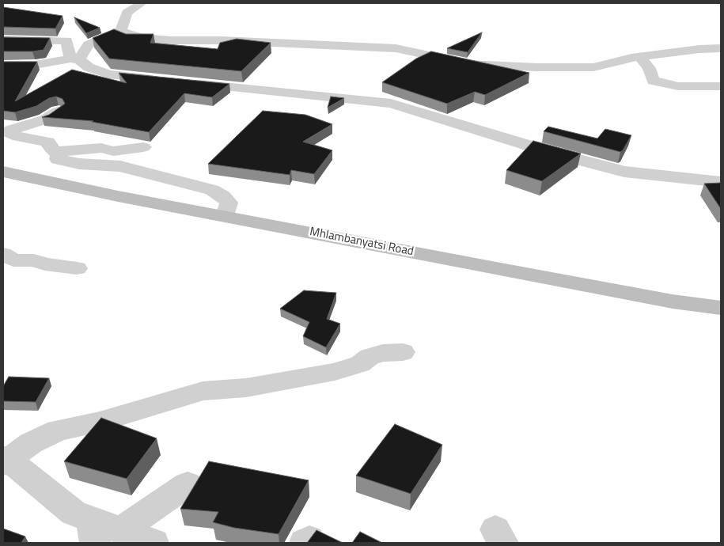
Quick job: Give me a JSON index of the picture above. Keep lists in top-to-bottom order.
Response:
{
  "streets": {
    "main road": ["Mhlambanyatsi Road"]
  }
}
